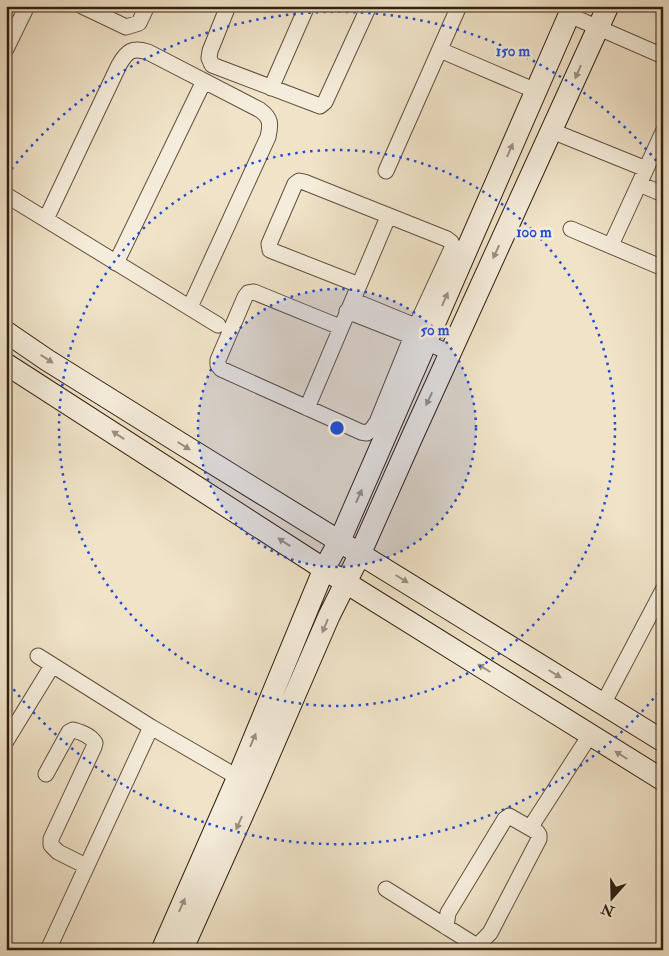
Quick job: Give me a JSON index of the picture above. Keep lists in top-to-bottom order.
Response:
{
  "north": "bottom",
  "rings": ["150 m", "100 m", "50 m"]
}
